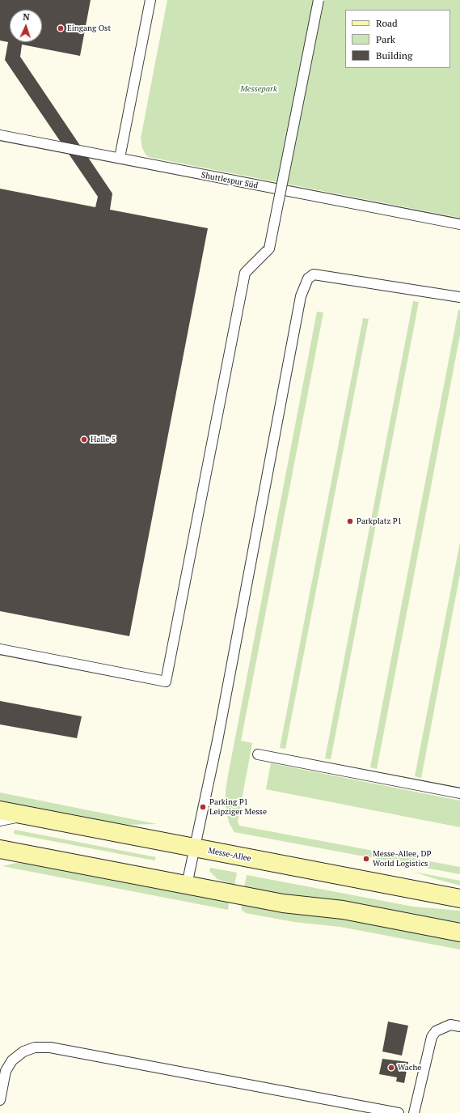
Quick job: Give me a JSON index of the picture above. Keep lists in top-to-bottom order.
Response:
{
  "streets": {
    "main road": ["Messe-Allee"],
    "lane": ["Shuttlespur Süd"]
  },
  "parks": ["Messepark"],
  "places": [
    "Eingang Ost",
    "Halle 5",
    "Parkplatz P1",
    "Parking P1 Leipziger Messe",
    "Messe-Allee, DP World Logistics",
    "Wache"
  ],
  "legend": ["Road", "Park", "Building"],
  "north": "top"
}
